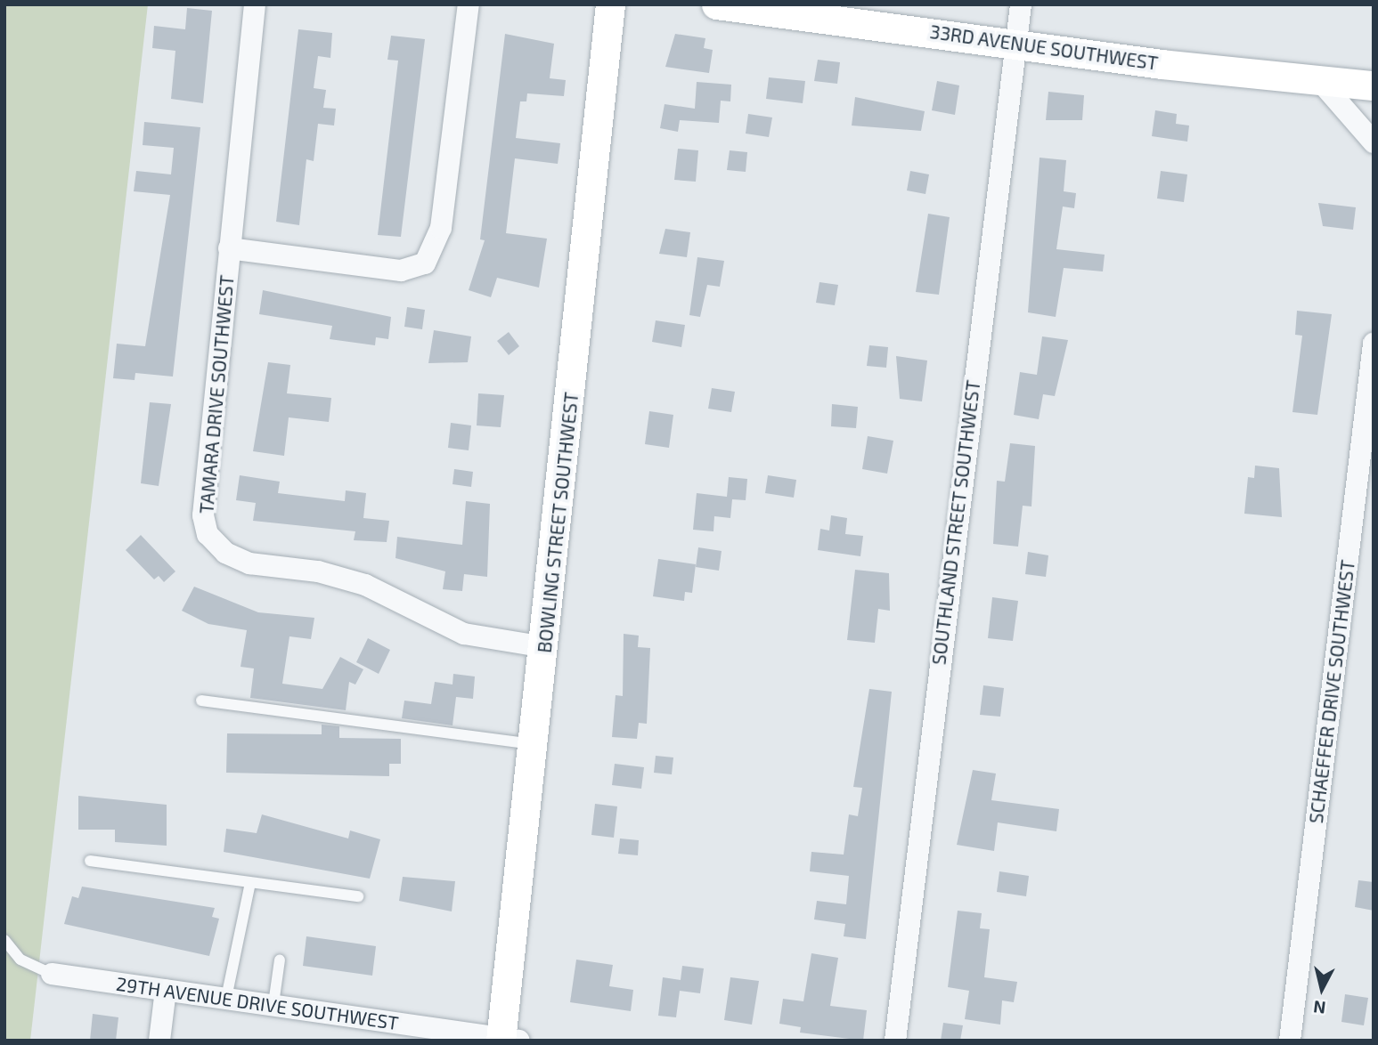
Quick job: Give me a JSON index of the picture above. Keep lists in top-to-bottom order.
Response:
{
  "streets": {
    "main road": ["33RD AVENUE SOUTHWEST", "BOWLING STREET SOUTHWEST"],
    "street": [
      "TAMARA DRIVE SOUTHWEST",
      "SOUTHLAND STREET SOUTHWEST",
      "SCHAEFFER DRIVE SOUTHWEST",
      "29TH AVENUE DRIVE SOUTHWEST"
    ]
  },
  "crossings": [
    ["33RD AVENUE SOUTHWEST", "SOUTHLAND STREET SOUTHWEST"],
    ["TAMARA DRIVE SOUTHWEST", "BOWLING STREET SOUTHWEST"],
    ["BOWLING STREET SOUTHWEST", "29TH AVENUE DRIVE SOUTHWEST"]
  ],
  "north": "bottom"
}
